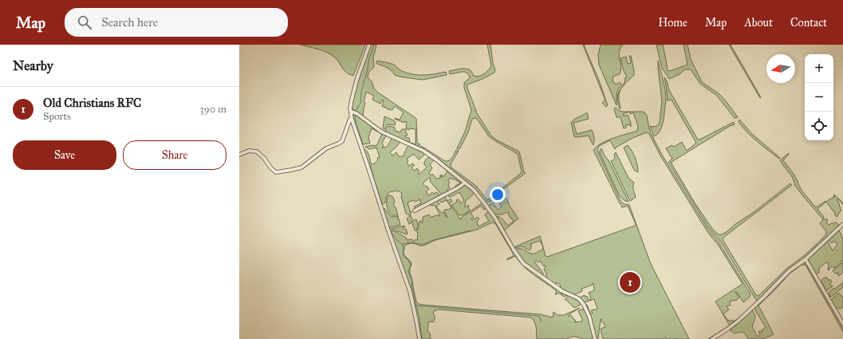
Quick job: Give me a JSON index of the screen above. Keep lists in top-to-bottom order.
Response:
{
  "north": "left",
  "page": {
    "header": "Map",
    "search": "Search here",
    "nav": [
      "Home",
      "Map",
      "About",
      "Contact"
    ],
    "heading": "Nearby",
    "map_buttons": ["+", "−"],
    "list": [
      {
        "mark": "1",
        "name": "Old Christians RFC",
        "note": "Sports",
        "value": "390 m"
      }
    ],
    "buttons": ["Save", "Share"],
    "pins": "1"
  }
}
